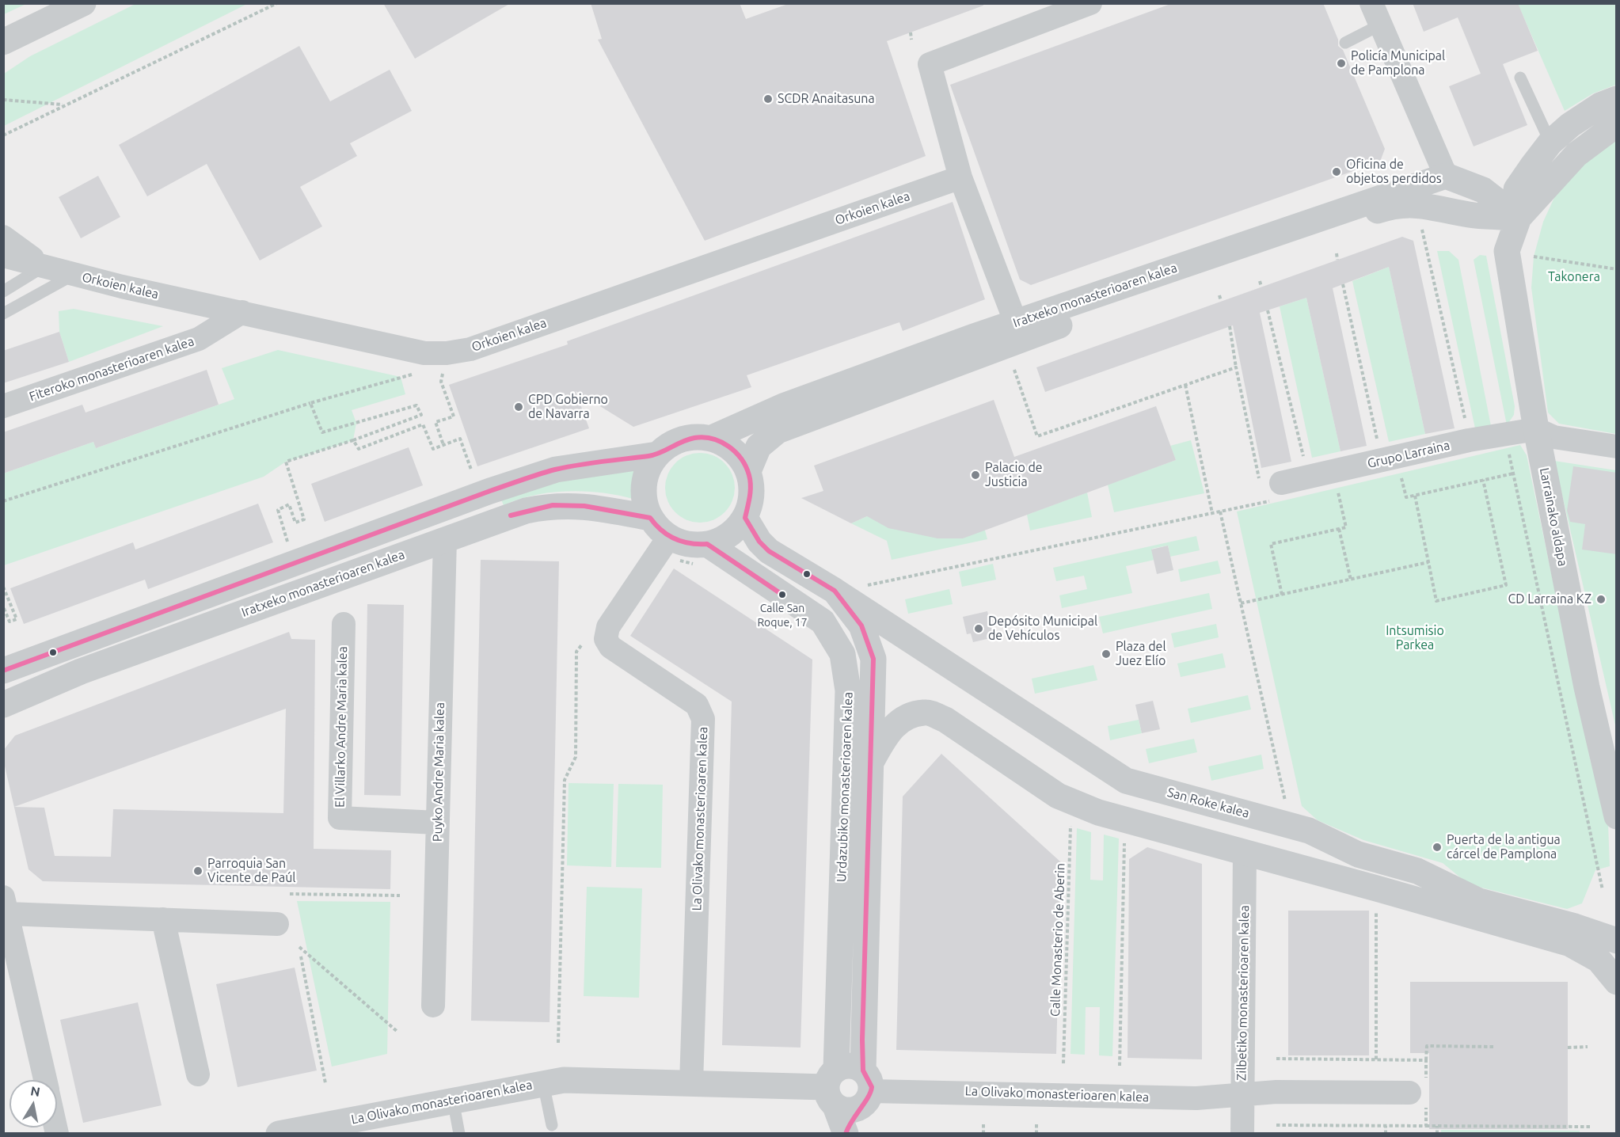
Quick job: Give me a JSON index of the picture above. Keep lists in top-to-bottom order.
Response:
{
  "streets": {
    "street": [
      "Orkoien kalea",
      "Iratxeko monasterioaren kalea",
      "Fiteroko monasterioaren kalea",
      "Grupo Larraina",
      "Larrainako aldapa",
      "El Villarko Andre Maria kalea",
      "Puyko Andre Maria kalea",
      "Urdazubiko monasterioaren kalea",
      "San Roke kalea",
      "La Olivako monasterioaren kalea",
      "Zilbetiko monasterioaren kalea"
    ],
    "path": ["Calle Monasterio de Aberin"]
  },
  "crossings": [
    ["Orkoien kalea", "Fiteroko monasterioaren kalea"],
    ["Iratxeko monasterioaren kalea", "Larrainako aldapa"],
    ["Iratxeko monasterioaren kalea", "Puyko Andre Maria kalea"],
    ["Iratxeko monasterioaren kalea", "Urdazubiko monasterioaren kalea"],
    ["Iratxeko monasterioaren kalea", "La Olivako monasterioaren kalea"],
    ["Grupo Larraina", "Larrainako aldapa"],
    ["El Villarko Andre Maria kalea", "Puyko Andre Maria kalea"],
    ["Urdazubiko monasterioaren kalea", "San Roke kalea"],
    ["Urdazubiko monasterioaren kalea", "La Olivako monasterioaren kalea"],
    ["La Olivako monasterioaren kalea", "Zilbetiko monasterioaren kalea"]
  ],
  "parks": ["Takonera", "Intsumisio Parkea"],
  "places": [
    "Policía Municipal de Pamplona",
    "SCDR Anaitasuna",
    "Oficina de objetos perdidos",
    "CPD Gobierno de Navarra",
    "Palacio de Justicia",
    "Calle San Roque, 17",
    "CD Larraina KZ",
    "Depósito Municipal de Vehículos",
    "Plaza del Juez Elío",
    "Puerta de la antigua cárcel de Pamplona",
    "Parroquia San Vicente de Paúl"
  ],
  "north": "top"
}
